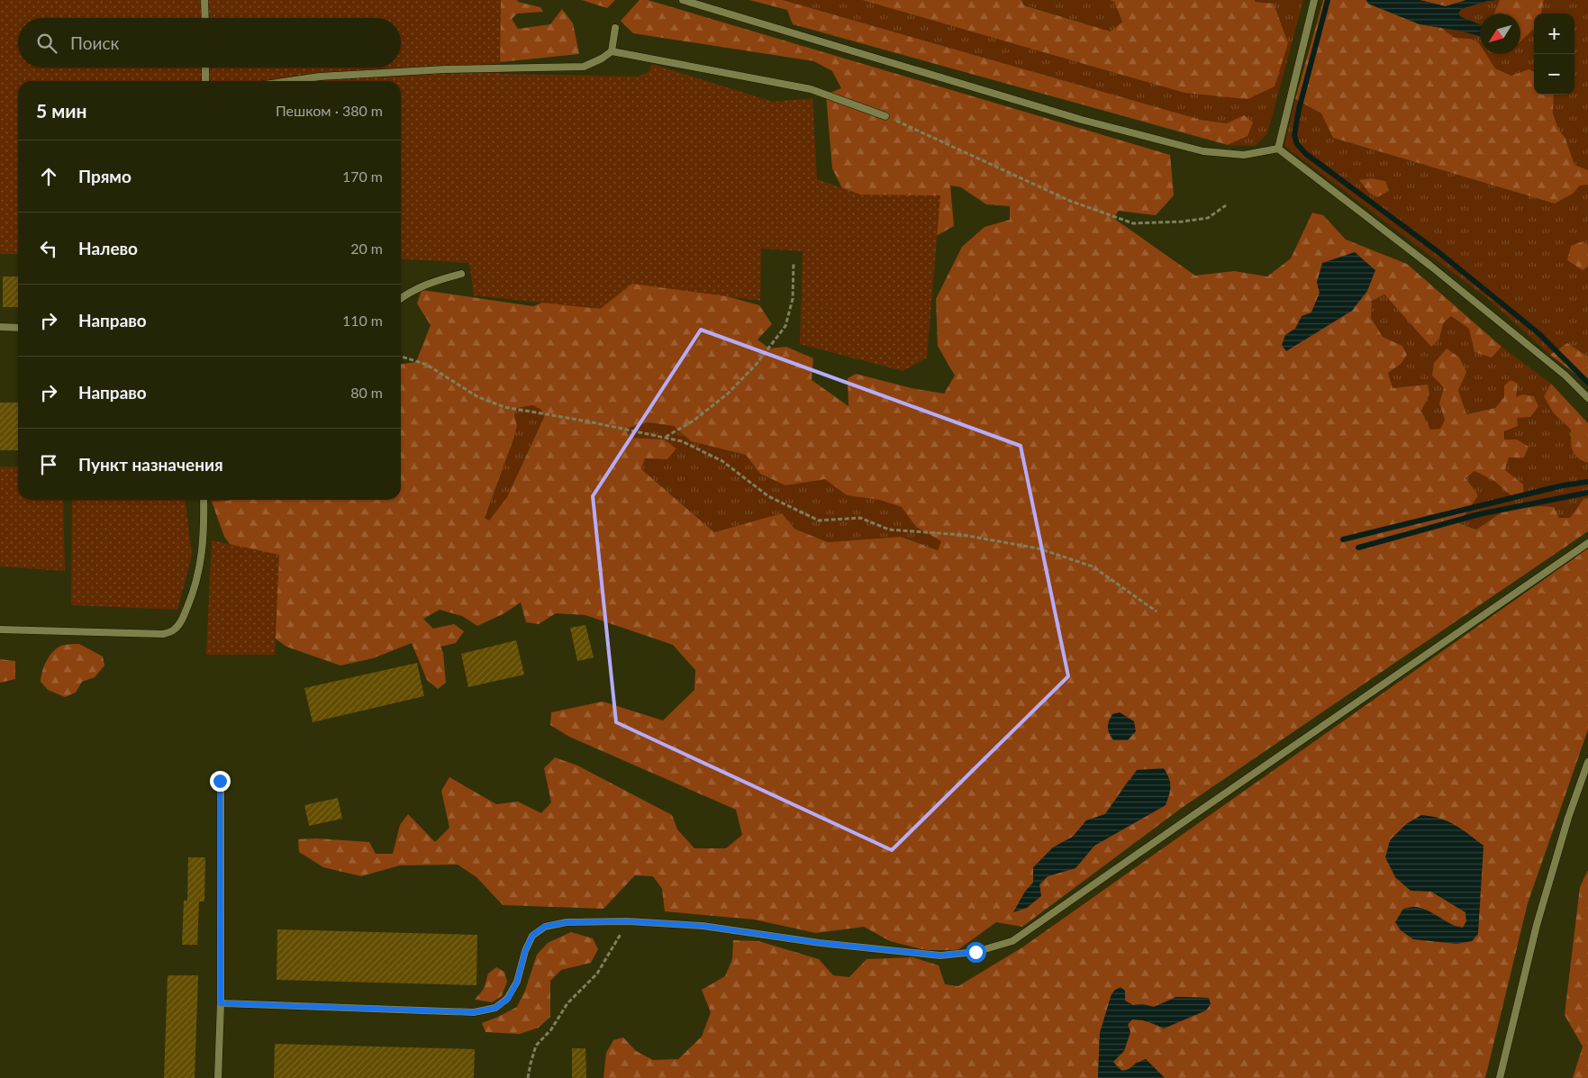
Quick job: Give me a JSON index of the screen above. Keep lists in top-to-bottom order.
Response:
{
  "north": "bottom left",
  "page": {
    "map_buttons": ["+", "−"],
    "search": "Поиск",
    "heading": ["5 мин", "Пешком · 380 m"],
    "list": [
      ["Прямо", "170 m"],
      ["Налево", "20 m"],
      ["Направо", "110 m"],
      ["Направо", "80 m"],
      "Пункт назначения"
    ]
  }
}
